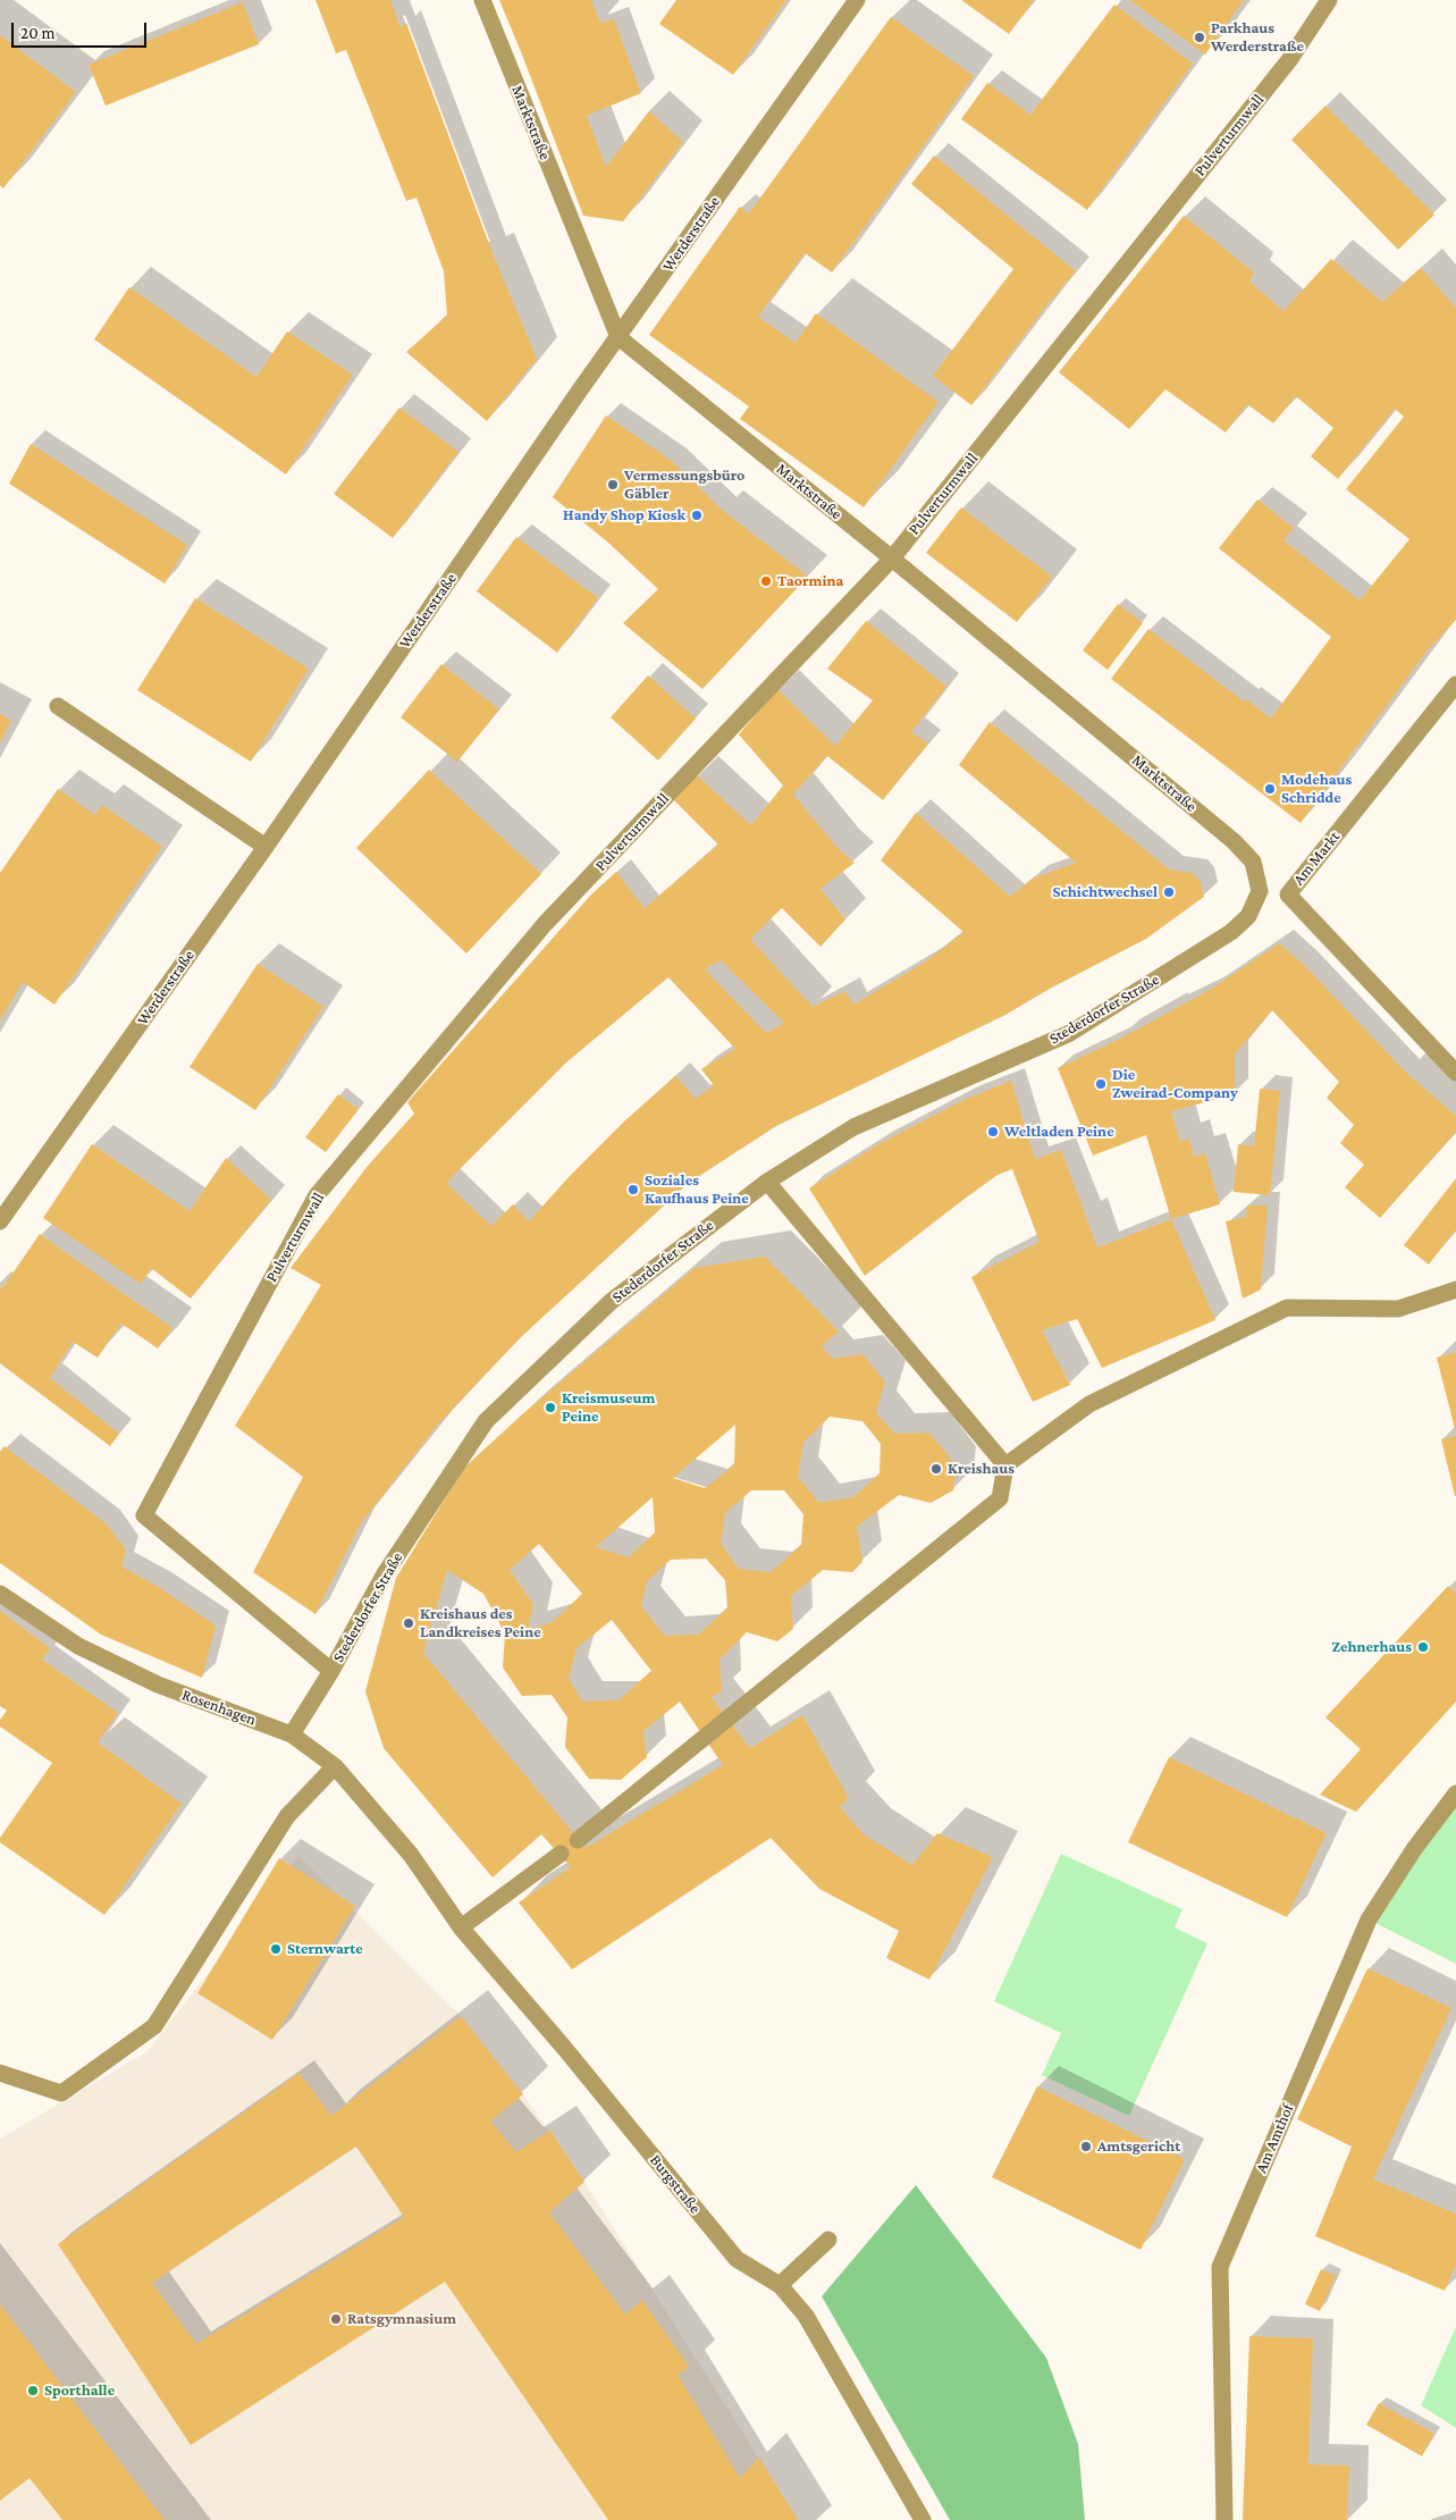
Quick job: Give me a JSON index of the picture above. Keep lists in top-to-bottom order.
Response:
{
  "streets": {
    "street": [
      "Marktstraße",
      "Pulverturmwall",
      "Werderstraße",
      "Am Markt",
      "Stederdorfer Straße",
      "Rosenhagen",
      "Am Amthof",
      "Burgstraße"
    ]
  },
  "crossings": [
    ["Marktstraße", "Pulverturmwall"],
    ["Marktstraße", "Werderstraße"],
    ["Marktstraße", "Stederdorfer Straße"],
    ["Pulverturmwall", "Stederdorfer Straße"],
    ["Stederdorfer Straße", "Rosenhagen"],
    ["Rosenhagen", "Burgstraße"]
  ],
  "places": [
    "Parkhaus Werderstraße",
    "Vermessungsbüro Gäbler",
    "Handy Shop Kiosk",
    "Taormina",
    "Modehaus Schridde",
    "Schichtwechsel",
    "Die Zweirad-Company",
    "Weltladen Peine",
    "Soziales Kaufhaus Peine",
    "Kreismuseum Peine",
    "Kreishaus",
    "Kreishaus des Landkreises Peine",
    "Zehnerhaus",
    "Sternwarte",
    "Amtsgericht",
    "Ratsgymnasium",
    "Sporthalle"
  ],
  "scale_bar": "20 m"
}
